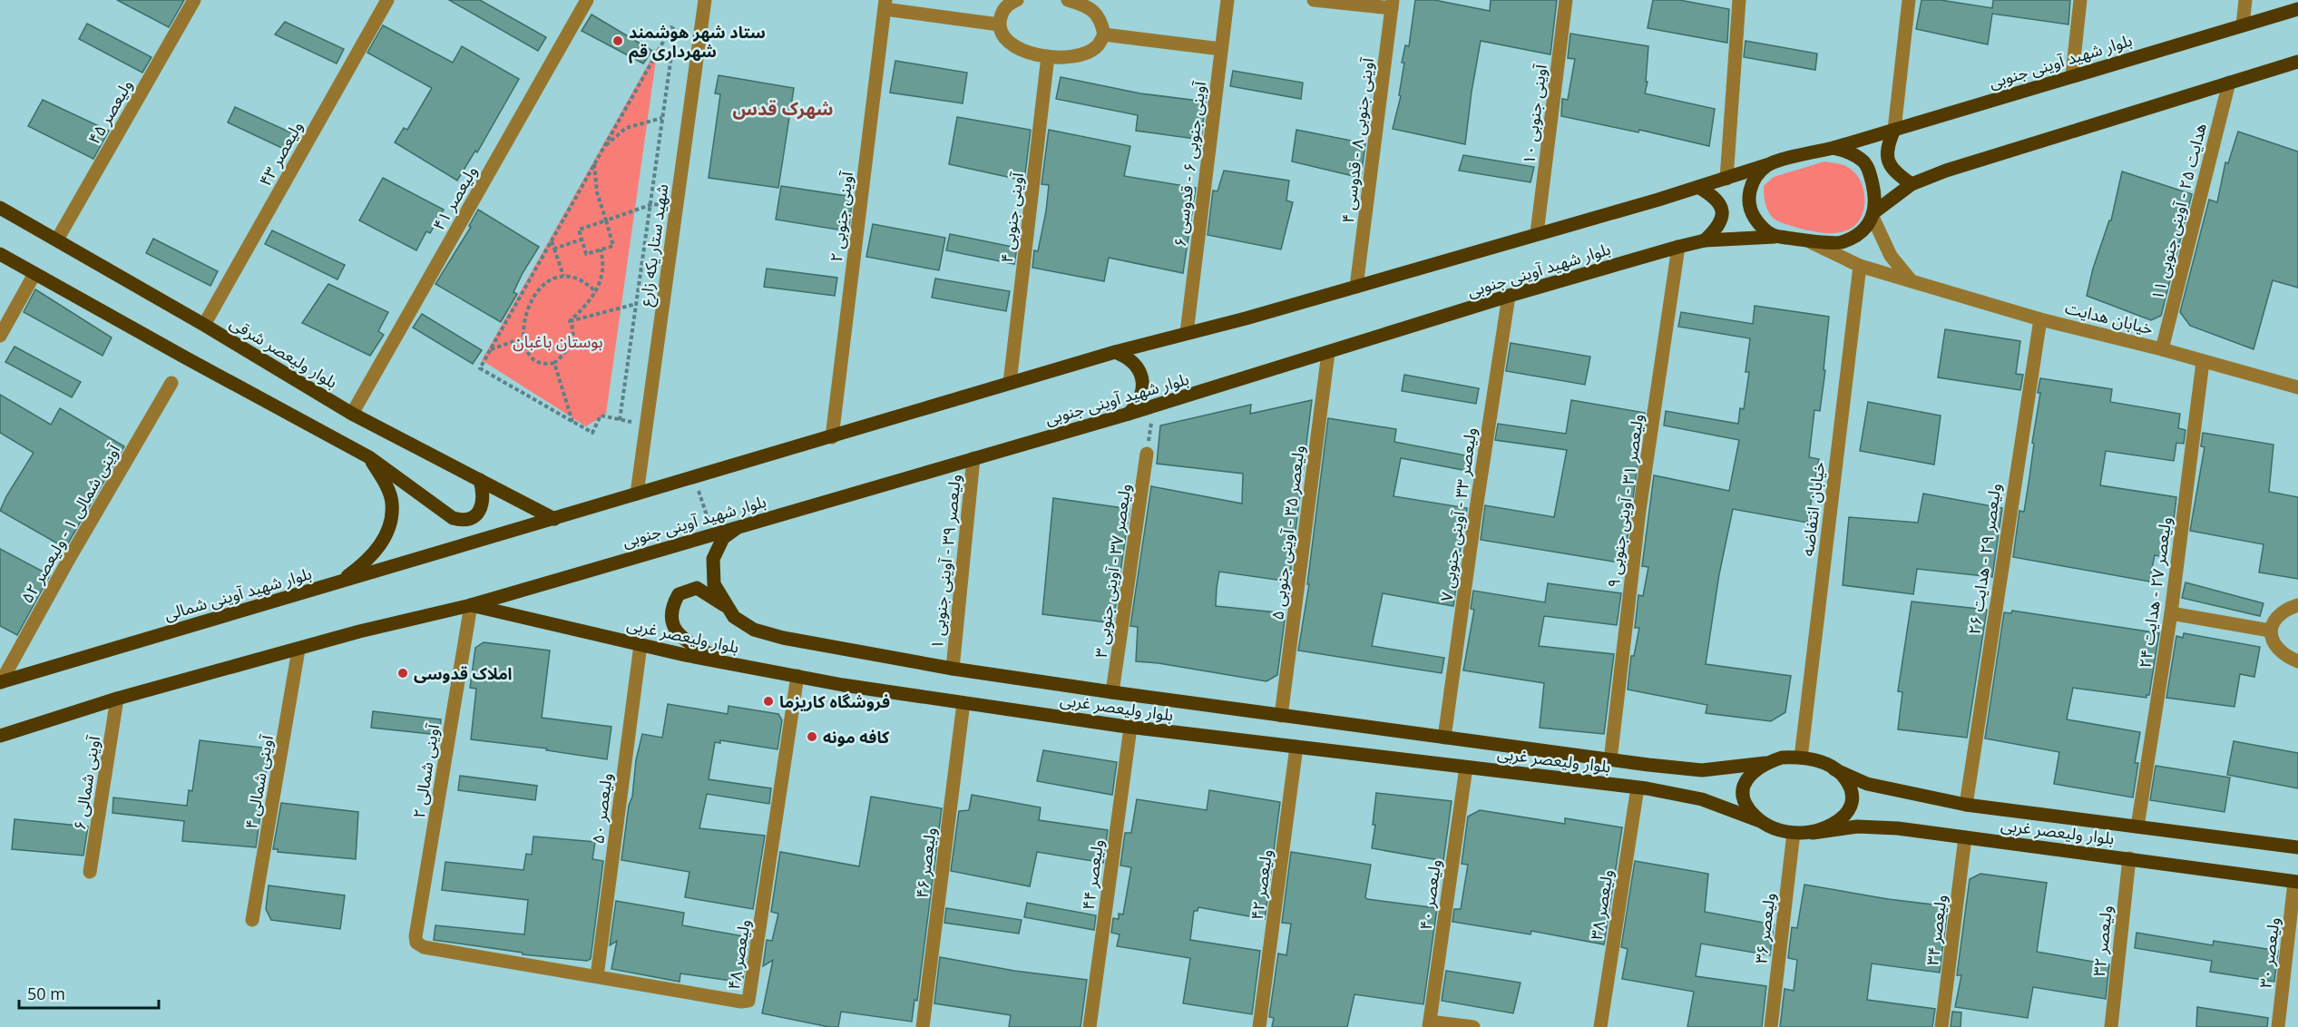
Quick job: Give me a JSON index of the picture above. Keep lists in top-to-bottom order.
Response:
{
  "streets": {
    "main road": [
      "بلوار شهید آوینی جنوبی",
      "بلوار ولیعصر شرقی",
      "بلوار شهید آوینی شمالی",
      "بلوار ولیعصر غربی"
    ],
    "street": [
      "ولیعصر ۴۵",
      "آوینی جنوبی ۱۰",
      "آوینی جنوبی ۸ - قدوسی ۴",
      "ولیعصر ۴۳",
      "آوینی جنوبی ۶ - قدوسی ۶",
      "ولیعصر ۴۱",
      "هدایت ۲۵ - آوینی جنوبی ۱۱",
      "آوینی جنوبی ۲",
      "آوینی جنوبی ۴",
      "شهید ستار یکه زارع",
      "خیابان هدایت",
      "ولیعصر ۳۱ - آوینی جنوبی ۹",
      "خیابان انتفاضه",
      "ولیعصر ۳۳ - آوینی جنوبی ۷",
      "آوینی شمالی ۱ - ولیعصر ۵۲",
      "ولیعصر ۳۵ - آوینی جنوبی ۵",
      "ولیعصر ۲۹ - هدایت ۲۶",
      "ولیعصر ۳۹ - آوینی جنوبی ۱",
      "ولیعصر ۳۷ - آوینی جنوبی ۳",
      "ولیعصر ۲۷ - هدایت ۲۴",
      "آوینی شمالی ۲",
      "آوینی شمالی ۴",
      "آوینی شمالی ۶",
      "ولیعصر ۵۰",
      "ولیعصر ۴۶",
      "ولیعصر ۴۴",
      "ولیعصر ۴۲",
      "ولیعصر ۴۰",
      "ولیعصر ۳۸",
      "ولیعصر ۳۶",
      "ولیعصر ۳۴",
      "ولیعصر ۳۲",
      "ولیعصر ۳۰",
      "ولیعصر ۴۸"
    ]
  },
  "crossings": [
    ["بلوار شهید آوینی جنوبی", "آوینی جنوبی ۱۰"],
    ["بلوار شهید آوینی جنوبی", "آوینی جنوبی ۸ - قدوسی ۴"],
    ["بلوار شهید آوینی جنوبی", "آوینی جنوبی ۶ - قدوسی ۶"],
    ["بلوار شهید آوینی جنوبی", "آوینی جنوبی ۲"],
    ["بلوار شهید آوینی جنوبی", "آوینی جنوبی ۴"],
    ["بلوار شهید آوینی جنوبی", "شهید ستار یکه زارع"],
    ["بلوار شهید آوینی جنوبی", "خیابان هدایت"],
    ["بلوار شهید آوینی جنوبی", "بلوار ولیعصر شرقی"],
    ["بلوار شهید آوینی جنوبی", "ولیعصر ۳۱ - آوینی جنوبی ۹"],
    ["بلوار شهید آوینی جنوبی", "ولیعصر ۳۳ - آوینی جنوبی ۷"],
    ["بلوار شهید آوینی جنوبی", "ولیعصر ۳۵ - آوینی جنوبی ۵"],
    ["بلوار شهید آوینی جنوبی", "ولیعصر ۳۹ - آوینی جنوبی ۱"],
    ["بلوار شهید آوینی جنوبی", "بلوار شهید آوینی شمالی"],
    ["بلوار شهید آوینی جنوبی", "بلوار ولیعصر غربی"],
    ["بلوار شهید آوینی جنوبی", "آوینی شمالی ۲"],
    ["ولیعصر ۴۵", "بلوار ولیعصر شرقی"],
    ["ولیعصر ۴۳", "بلوار ولیعصر شرقی"],
    ["ولیعصر ۴۱", "بلوار ولیعصر شرقی"],
    ["هدایت ۲۵ - آوینی جنوبی ۱۱", "خیابان هدایت"],
    ["خیابان هدایت", "خیابان انتفاضه"],
    ["خیابان هدایت", "ولیعصر ۲۹ - هدایت ۲۶"],
    ["خیابان هدایت", "ولیعصر ۲۷ - هدایت ۲۴"],
    ["ولیعصر ۳۱ - آوینی جنوبی ۹", "بلوار ولیعصر غربی"],
    ["خیابان انتفاضه", "بلوار ولیعصر غربی"],
    ["خیابان انتفاضه", "ولیعصر ۳۶"],
    ["ولیعصر ۳۳ - آوینی جنوبی ۷", "بلوار ولیعصر غربی"],
    ["آوینی شمالی ۱ - ولیعصر ۵۲", "بلوار شهید آوینی شمالی"],
    ["ولیعصر ۳۵ - آوینی جنوبی ۵", "بلوار ولیعصر غربی"],
    ["ولیعصر ۲۹ - هدایت ۲۶", "بلوار ولیعصر غربی"],
    ["ولیعصر ۳۹ - آوینی جنوبی ۱", "بلوار ولیعصر غربی"],
    ["ولیعصر ۳۷ - آوینی جنوبی ۳", "بلوار ولیعصر غربی"],
    ["ولیعصر ۲۷ - هدایت ۲۴", "بلوار ولیعصر غربی"],
    ["بلوار ولیعصر غربی", "آوینی شمالی ۲"],
    ["بلوار ولیعصر غربی", "ولیعصر ۵۰"],
    ["بلوار ولیعصر غربی", "ولیعصر ۴۶"],
    ["بلوار ولیعصر غربی", "ولیعصر ۴۴"],
    ["بلوار ولیعصر غربی", "ولیعصر ۴۲"],
    ["بلوار ولیعصر غربی", "ولیعصر ۴۰"],
    ["بلوار ولیعصر غربی", "ولیعصر ۳۸"],
    ["بلوار ولیعصر غربی", "ولیعصر ۳۶"],
    ["بلوار ولیعصر غربی", "ولیعصر ۳۴"],
    ["بلوار ولیعصر غربی", "ولیعصر ۳۲"],
    ["بلوار ولیعصر غربی", "ولیعصر ۳۰"],
    ["بلوار ولیعصر غربی", "ولیعصر ۴۸"],
    ["آوینی شمالی ۲", "ولیعصر ۴۸"],
    ["ولیعصر ۵۰", "ولیعصر ۴۸"]
  ],
  "districts": ["شهرک قدس"],
  "parks": ["بوستان باغبان"],
  "places": [
    "ستاد شهر هوشمند شهرداری قم",
    "املاک قدوسی",
    "فروشگاه کاریزما",
    "کافه مونه"
  ],
  "scale_bar": "50 m"
}
